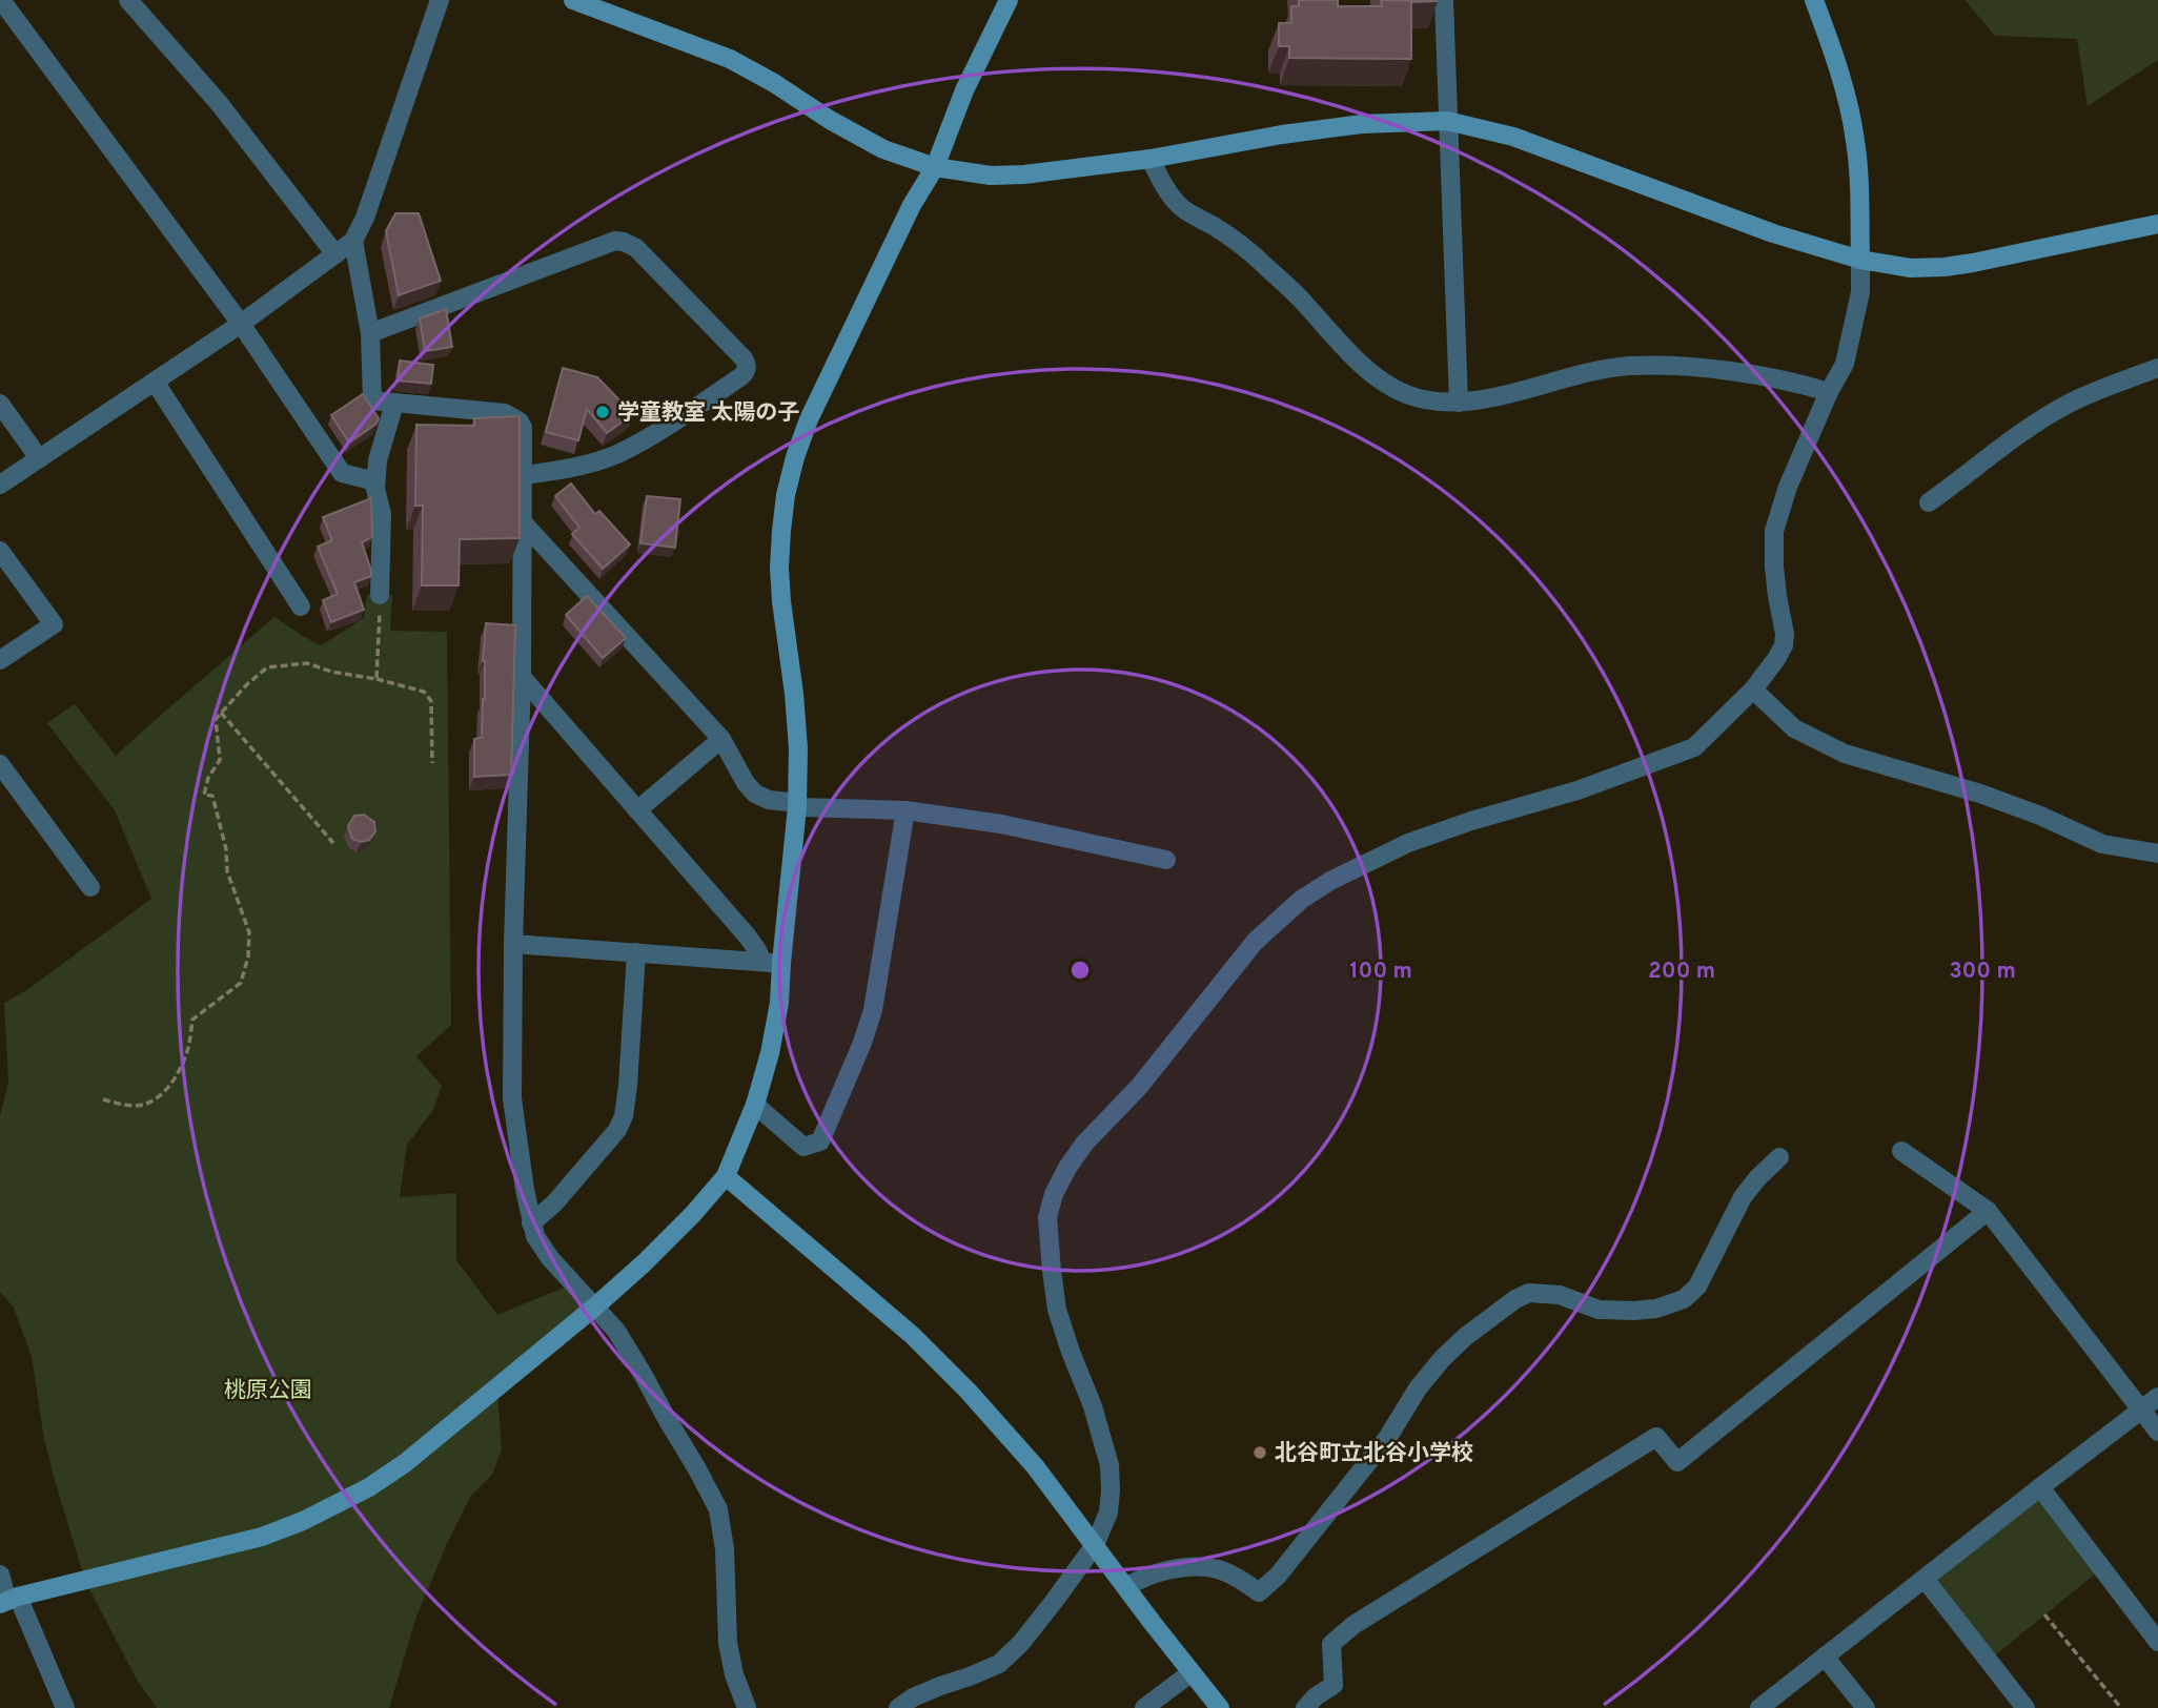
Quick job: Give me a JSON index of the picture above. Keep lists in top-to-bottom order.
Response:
{
  "parks": ["桃原公園"],
  "places": ["学童教室 太陽の子", "北谷町立北谷小学校"],
  "rings": ["100 m", "200 m", "300 m"]
}
